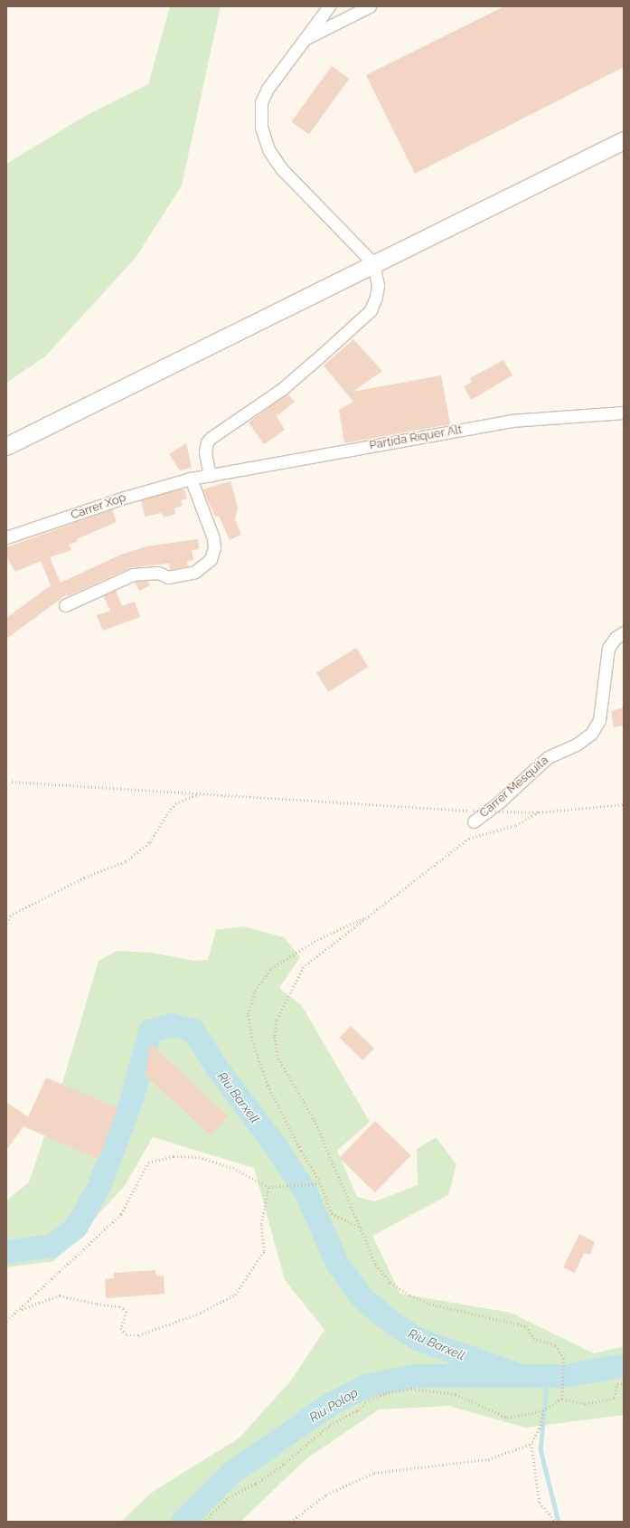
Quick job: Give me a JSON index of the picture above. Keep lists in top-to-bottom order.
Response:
{
  "streets": {
    "street": ["Partida Riquer Alt", "Carrer Xop", "Carrer Mesquita"]
  },
  "crossings": [
    ["Partida Riquer Alt", "Carrer Xop"]
  ],
  "water": ["Riu Barxell", "Riu Polop"]
}
